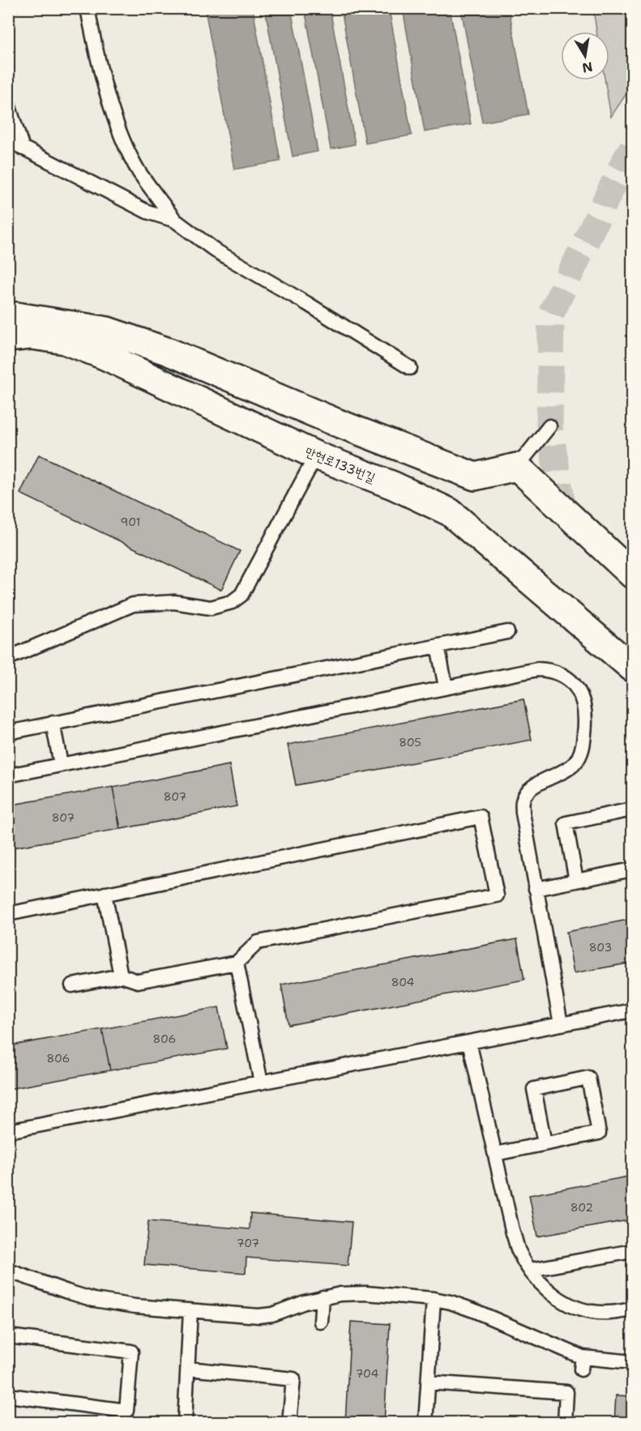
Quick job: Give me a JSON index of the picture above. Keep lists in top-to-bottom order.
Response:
{
  "streets": {
    "street": ["만현로133번길"]
  },
  "house_numbers": [
    "901",
    "805",
    "807",
    "807",
    "803",
    "804",
    "806",
    "806",
    "802",
    "707",
    "704"
  ],
  "north": "bottom"
}
